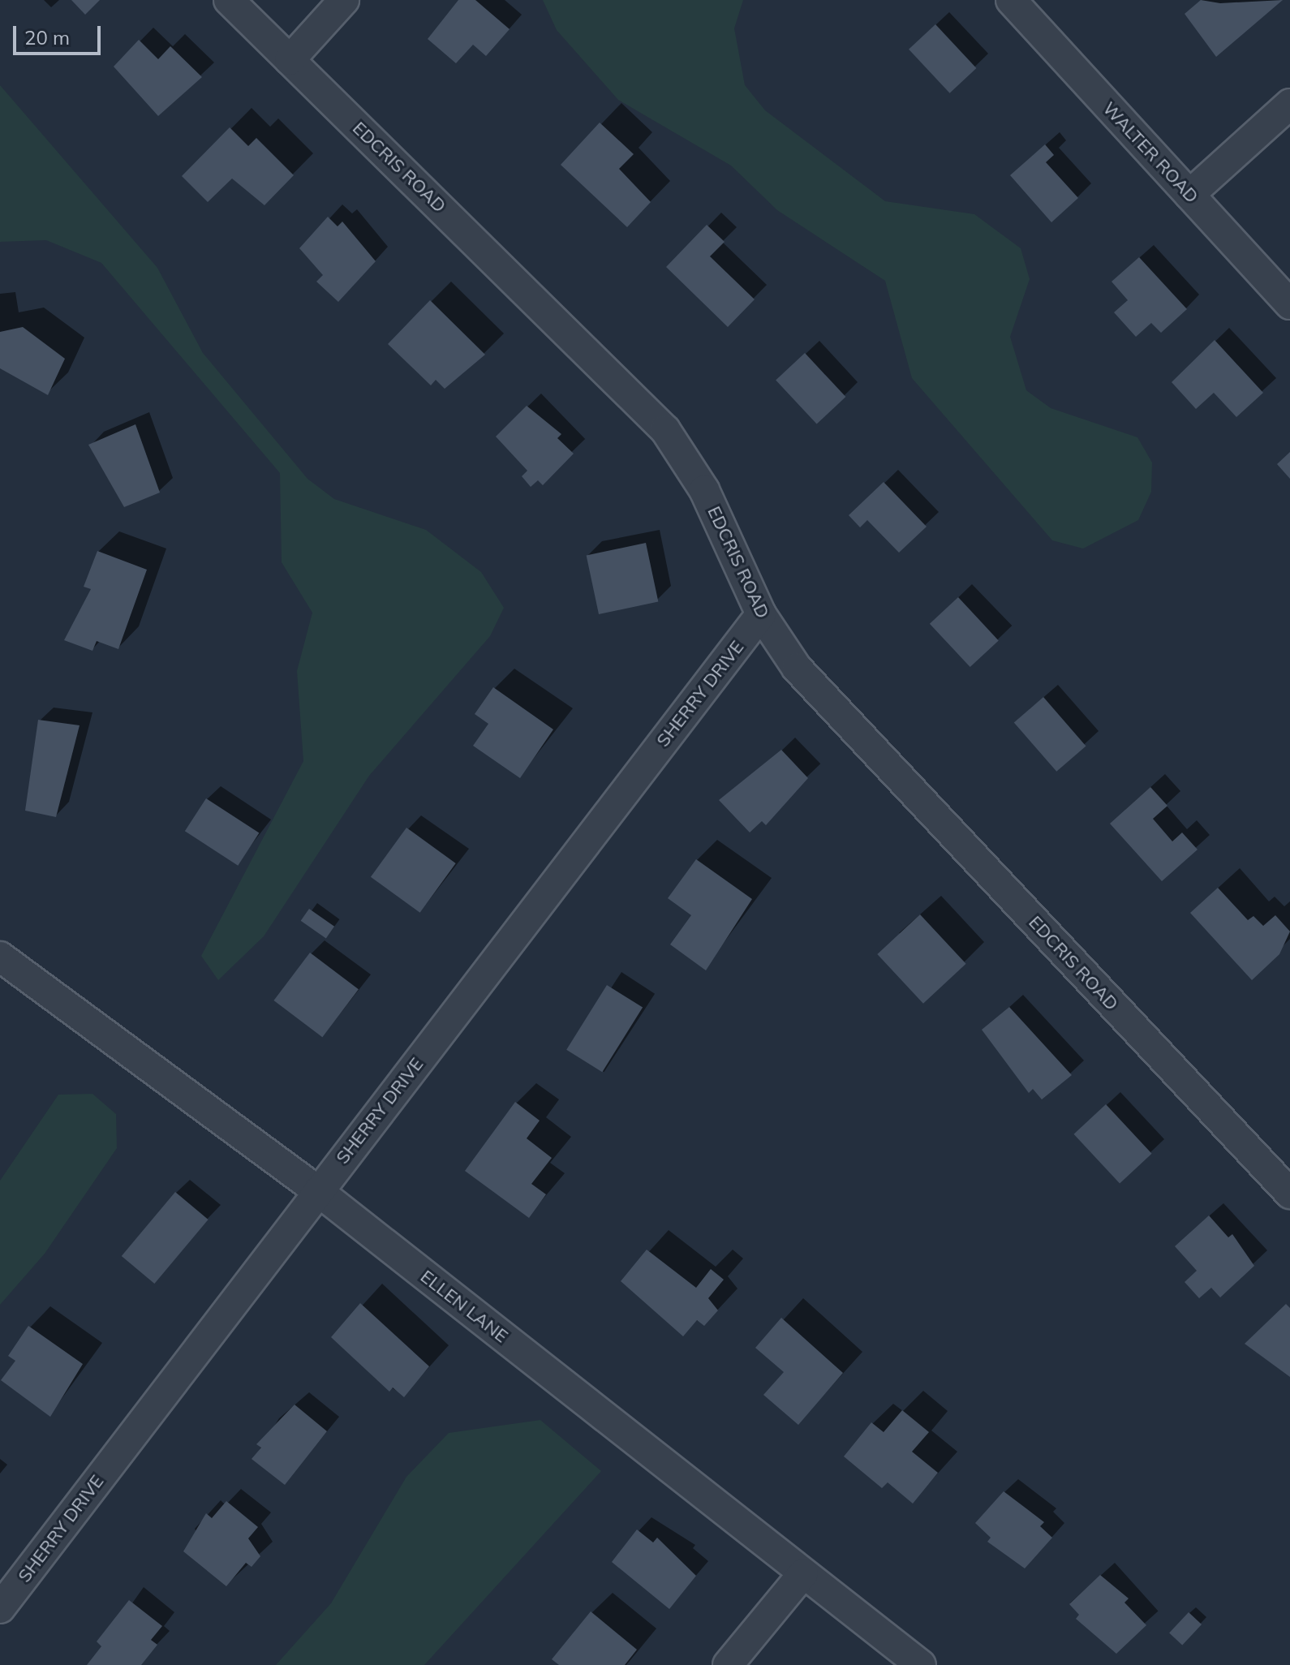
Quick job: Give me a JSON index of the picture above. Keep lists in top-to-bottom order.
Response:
{
  "streets": {
    "street": [
      "WALTER ROAD",
      "EDCRIS ROAD",
      "SHERRY DRIVE",
      "ELLEN LANE"
    ]
  },
  "crossings": [
    ["EDCRIS ROAD", "SHERRY DRIVE"],
    ["SHERRY DRIVE", "ELLEN LANE"]
  ],
  "scale_bar": "20 m"
}
